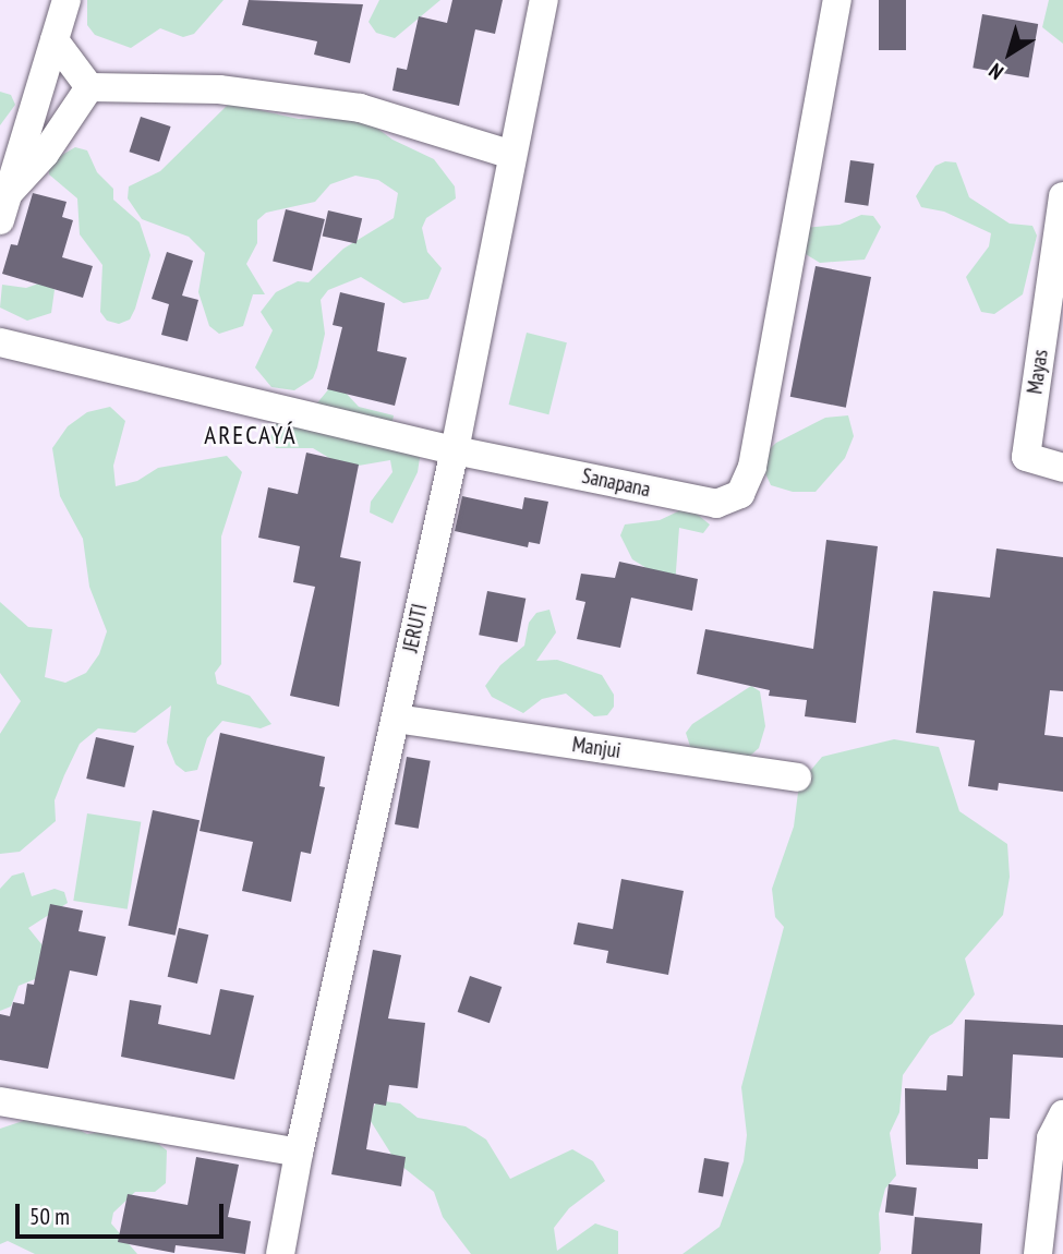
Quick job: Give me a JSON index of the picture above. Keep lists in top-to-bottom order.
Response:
{
  "streets": {
    "street": [
      "Mayas",
      "Sanapana",
      "JERUTI",
      "Manjui"
    ]
  },
  "crossings": [
    ["Sanapana", "JERUTI"],
    ["JERUTI", "Manjui"]
  ],
  "districts": ["ARECAYÁ"],
  "scale_bar": "50 m",
  "north": "bottom left"
}
